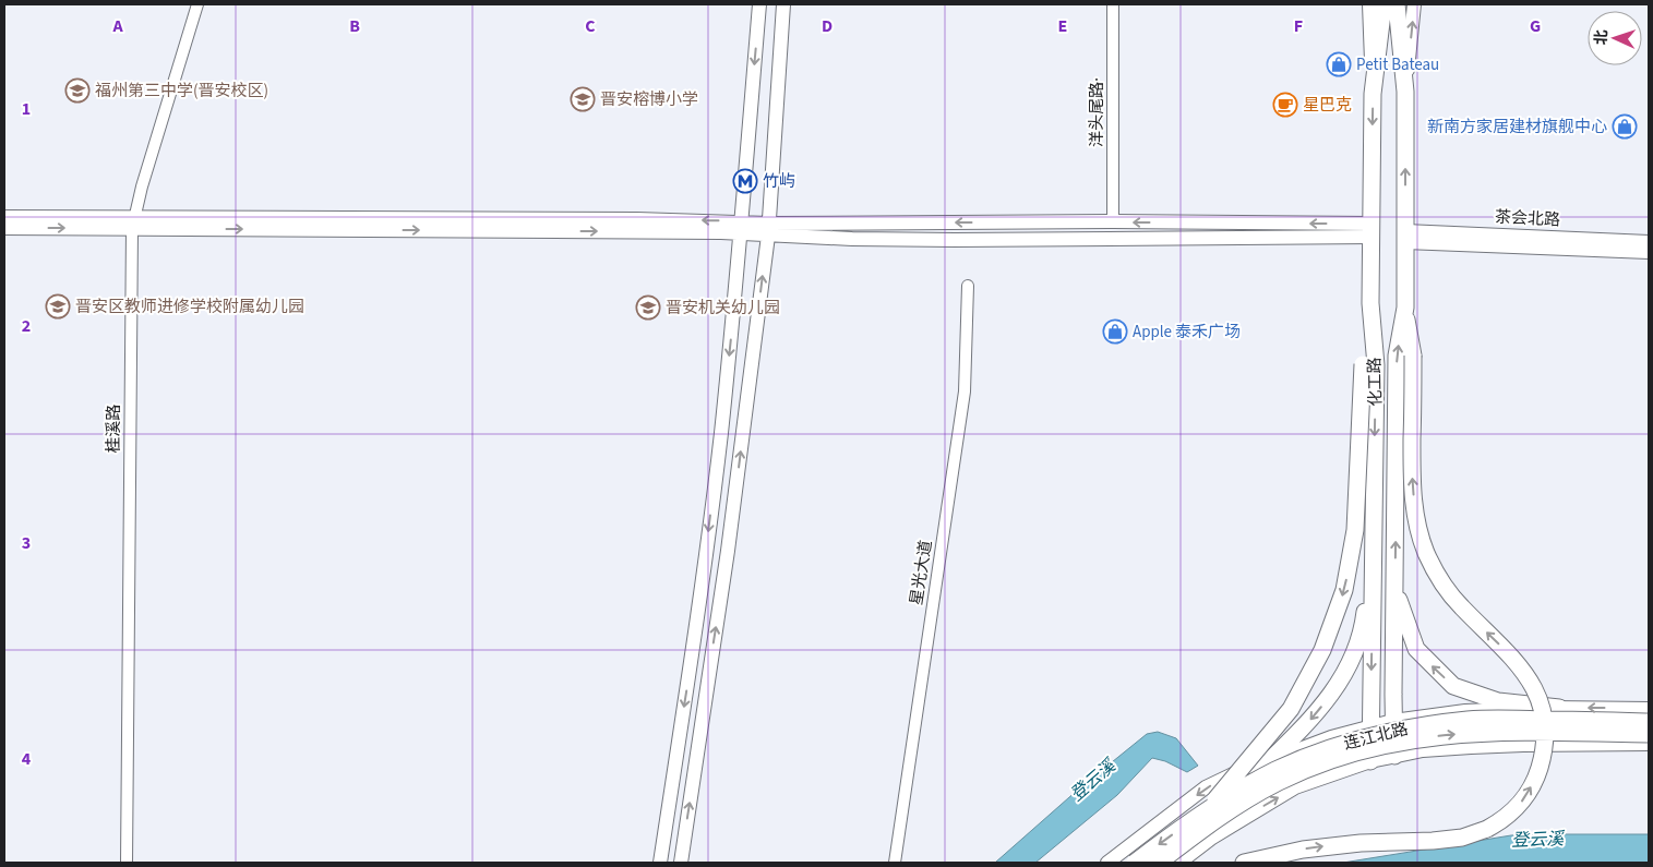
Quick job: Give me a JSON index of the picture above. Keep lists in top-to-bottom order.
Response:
{
  "streets": {
    "highway": ["化工路", "连江北路"],
    "main road": ["茶会北路"],
    "street": ["洋头尾路·", "桂溪路", "星光大道"]
  },
  "crossings": [
    ["茶会北路", "化工路"]
  ],
  "water": ["登云溪"],
  "places": {
    "shop": ["Petit Bateau", "新南方家居建材旗舰中心", "Apple 泰禾广场"],
    "school or university": [
      "福州第三中学(晋安校区)",
      "晋安榕博小学",
      "晋安区教师进修学校附属幼儿园",
      "晋安机关幼儿园"
    ],
    "cafe": ["星巴克"],
    "metro station": ["竹屿"]
  },
  "north": "left",
  "grid": {
    "columns": [
      "A",
      "B",
      "C",
      "D",
      "E",
      "F",
      "G"
    ],
    "rows": [
      "1",
      "2",
      "3",
      "4"
    ]
  }
}
